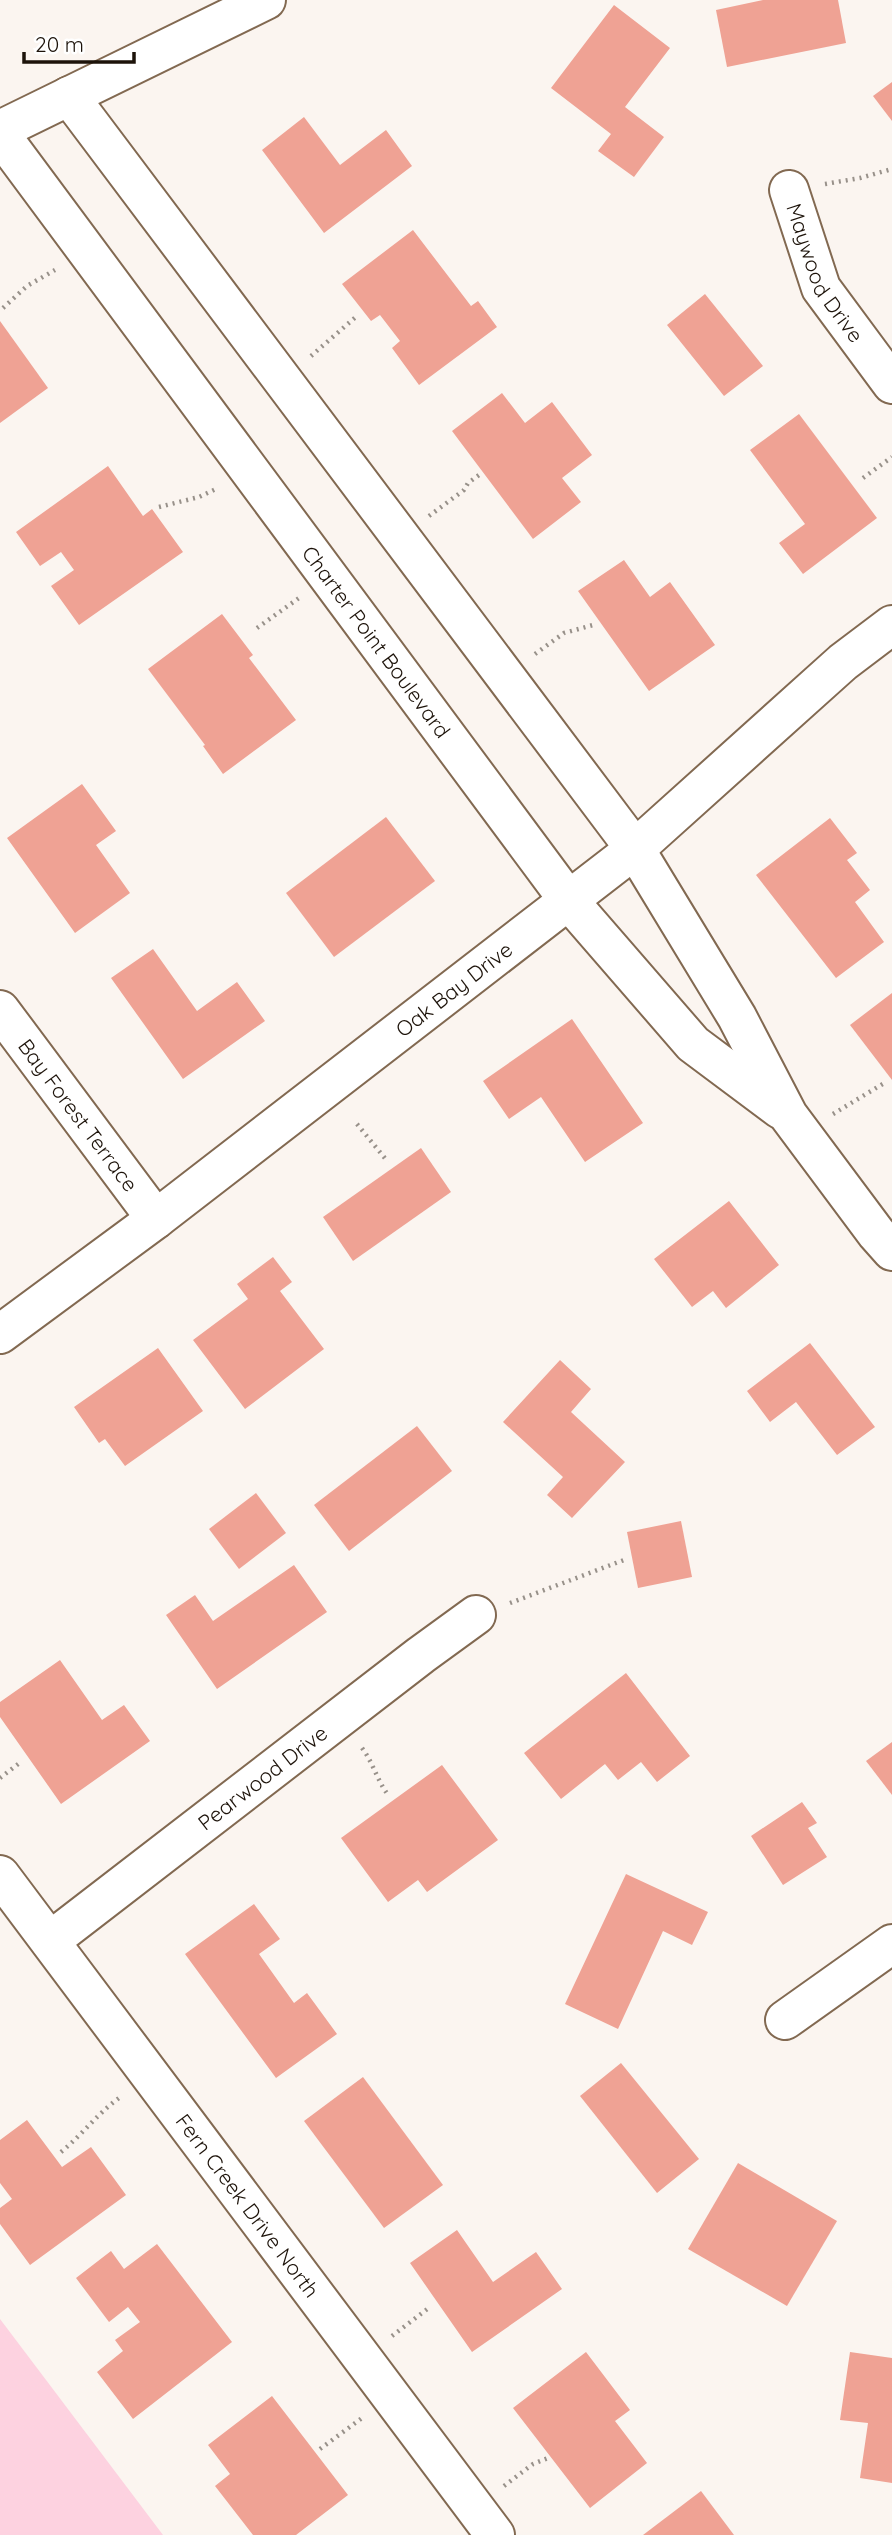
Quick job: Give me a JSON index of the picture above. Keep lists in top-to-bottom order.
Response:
{
  "streets": {
    "street": [
      "Maywood Drive",
      "Charter Point Boulevard",
      "Oak Bay Drive",
      "Bay Forest Terrace",
      "Pearwood Drive",
      "Fern Creek Drive North"
    ]
  },
  "crossings": [
    ["Charter Point Boulevard", "Oak Bay Drive"],
    ["Oak Bay Drive", "Bay Forest Terrace"],
    ["Pearwood Drive", "Fern Creek Drive North"]
  ],
  "scale_bar": "20 m"
}
